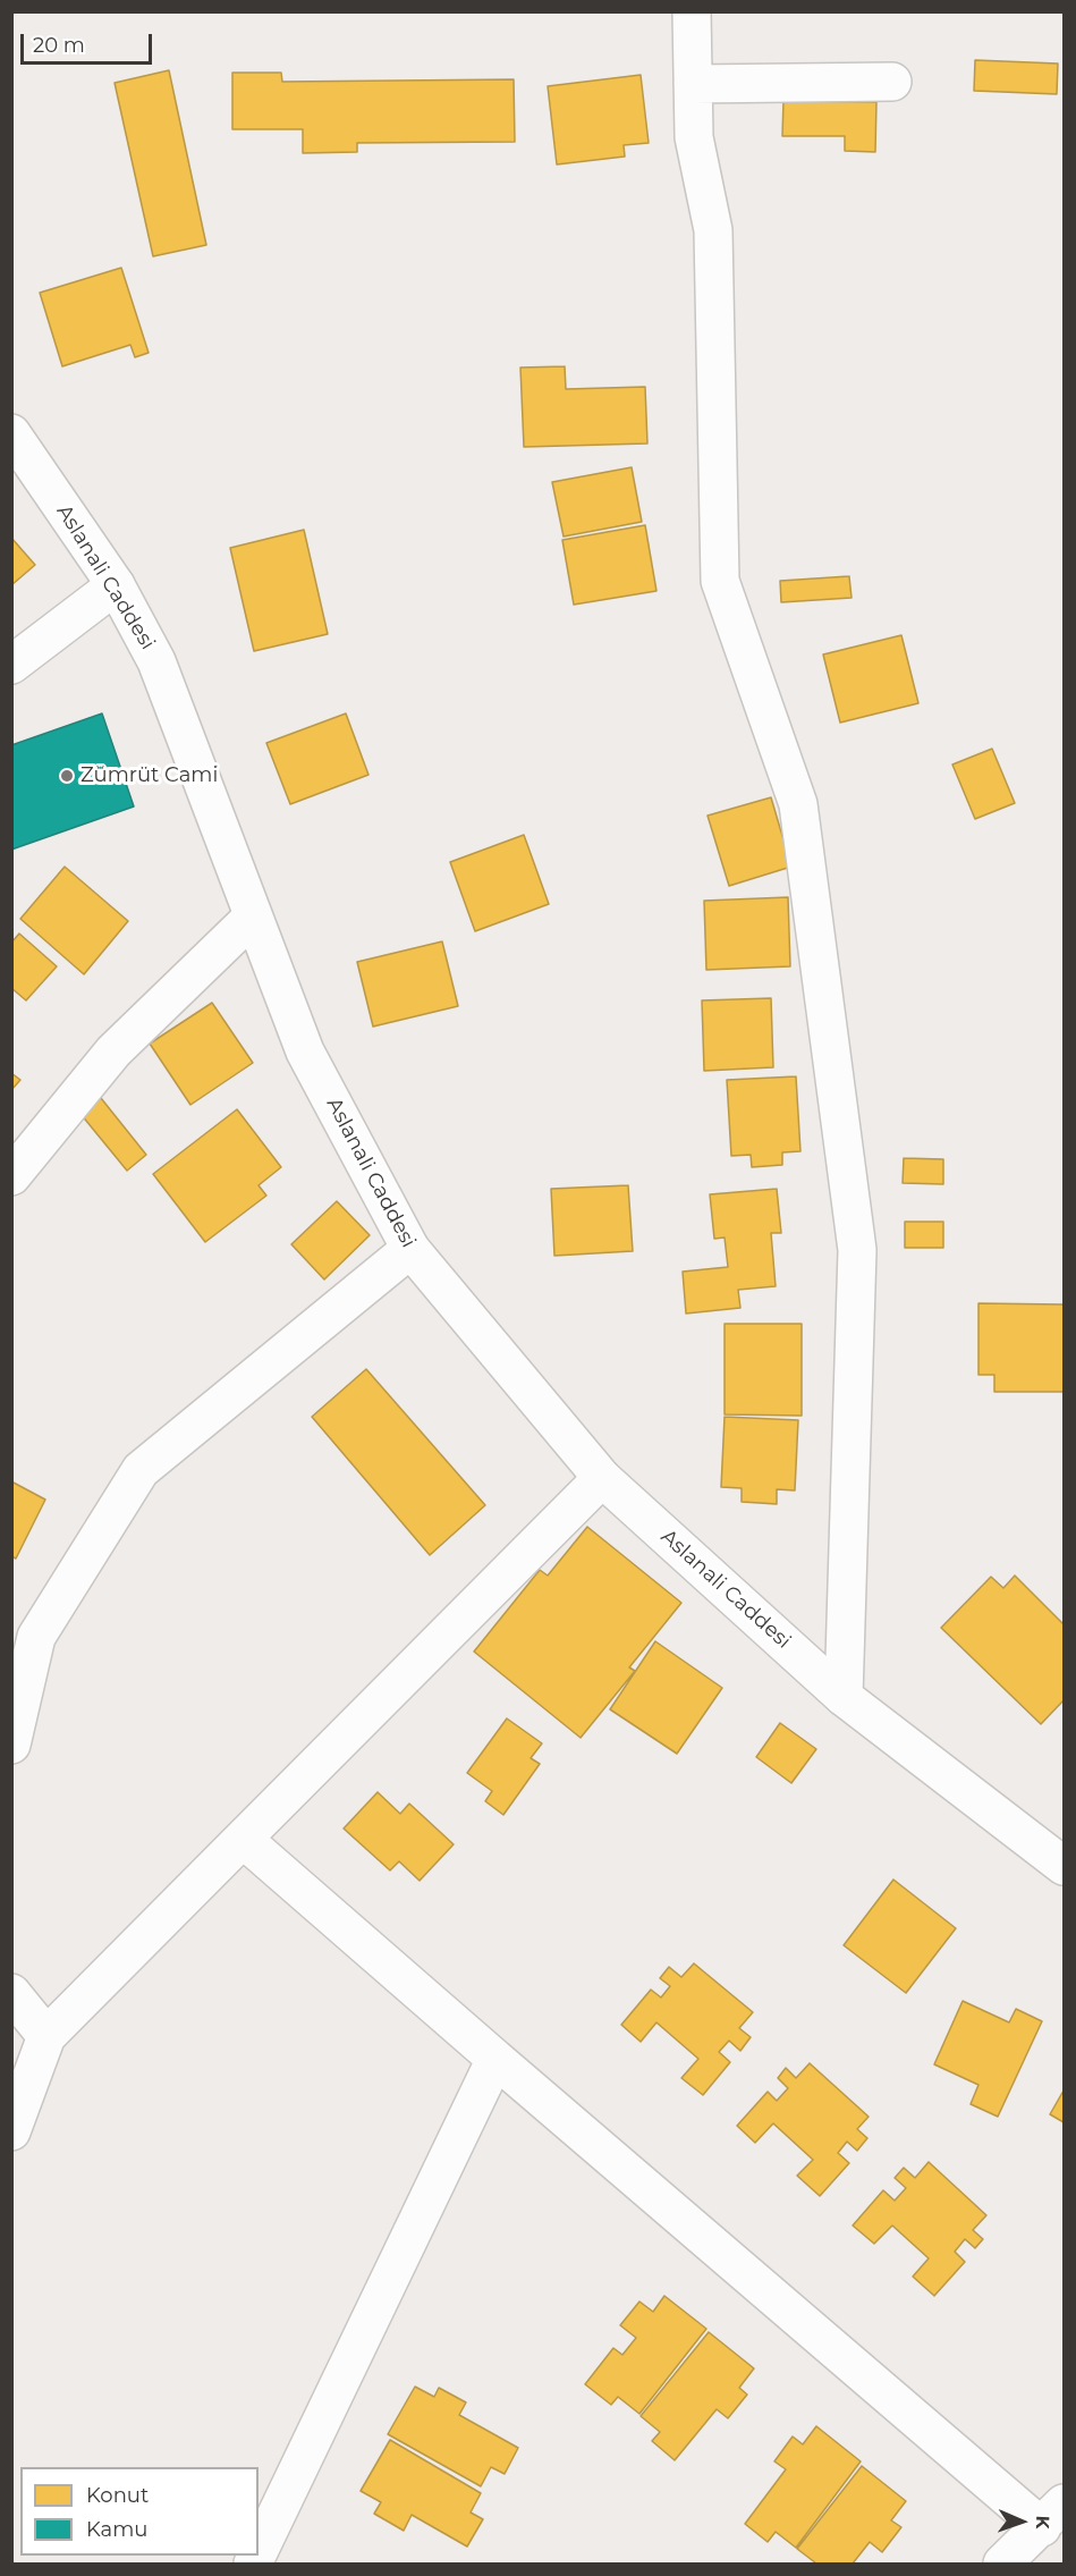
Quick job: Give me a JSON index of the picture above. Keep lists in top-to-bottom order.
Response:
{
  "streets": {
    "street": ["Aslanali Caddesi"]
  },
  "places": ["Zümrüt Cami"],
  "legend": ["Konut", "Kamu"],
  "scale_bar": "20 m",
  "north": "right"
}
